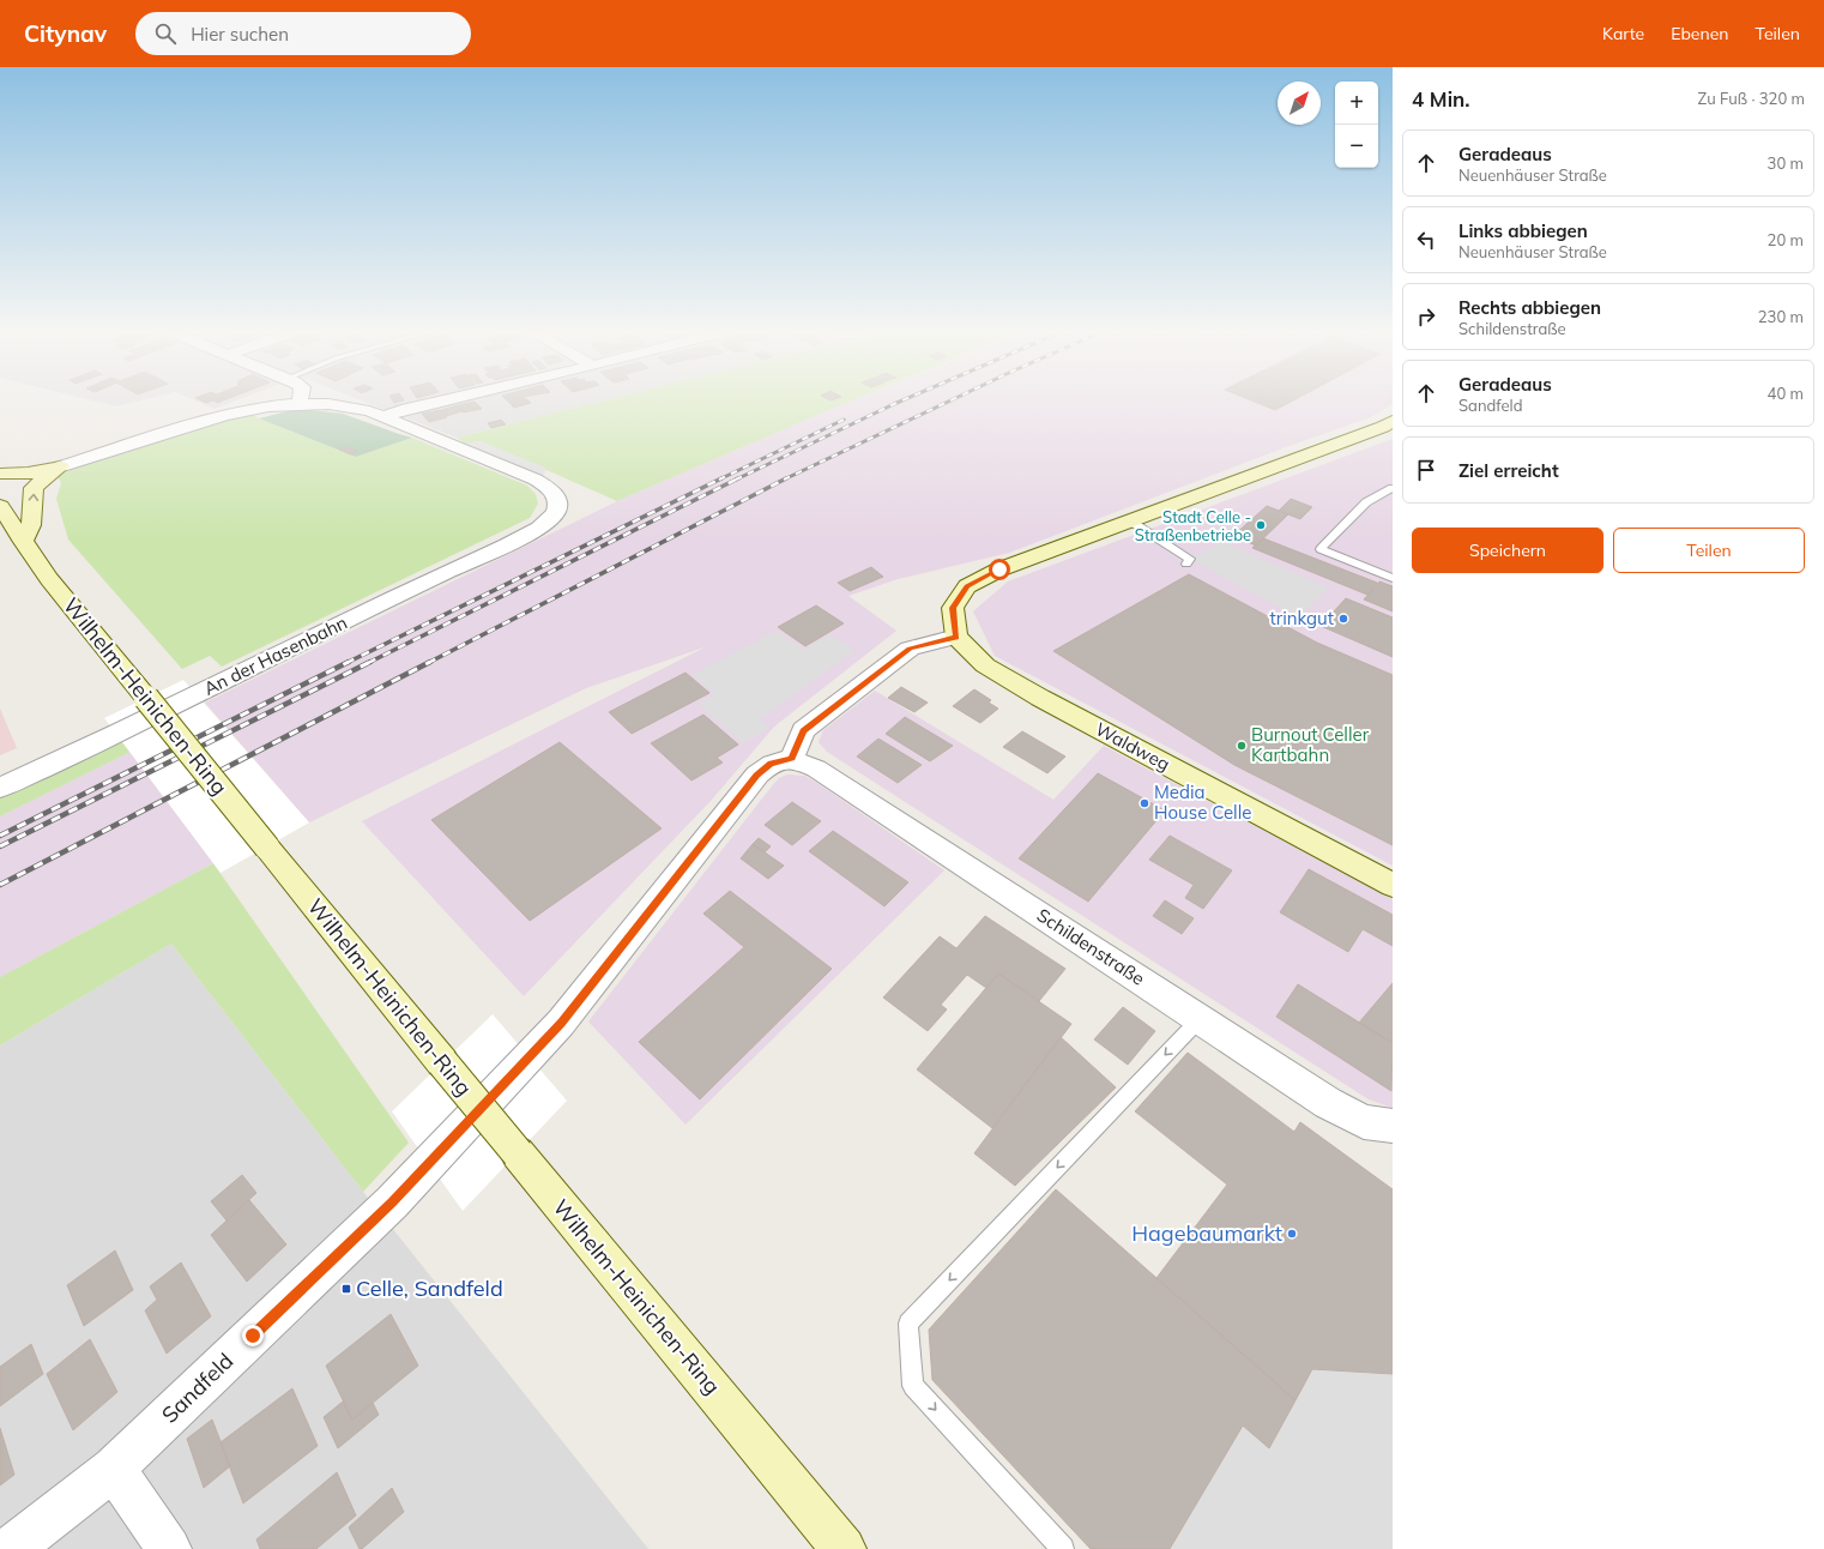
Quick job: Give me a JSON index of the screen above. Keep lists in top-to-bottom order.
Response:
{
  "streets": {
    "main road": ["Wilhelm-Heinichen-Ring", "Waldweg"],
    "street": ["An der Hasenbahn", "Schildenstraße", "Sandfeld"]
  },
  "crossings": [
    ["Schildenstraße", "Sandfeld"]
  ],
  "places": {
    "other": [
      "Stadt Celle - Straßenbetriebe",
      "trinkgut",
      "Burnout Celler Kartbahn",
      "Media House Celle",
      "Hagebaumarkt"
    ],
    "transit": ["Celle, Sandfeld"]
  },
  "north": "top right",
  "page": {
    "header": "Citynav",
    "search": "Hier suchen",
    "nav": ["Karte", "Ebenen", "Teilen"],
    "heading": ["4 Min.", "Zu Fuß · 320 m"],
    "map_buttons": ["+", "−"],
    "list": [
      ["Geradeaus", "Neuenhäuser Straße", "30 m"],
      ["Links abbiegen", "Neuenhäuser Straße", "20 m"],
      ["Rechts abbiegen", "Schildenstraße", "230 m"],
      ["Geradeaus", "Sandfeld", "40 m"],
      "Ziel erreicht"
    ],
    "buttons": ["Speichern", "Teilen"]
  }
}
